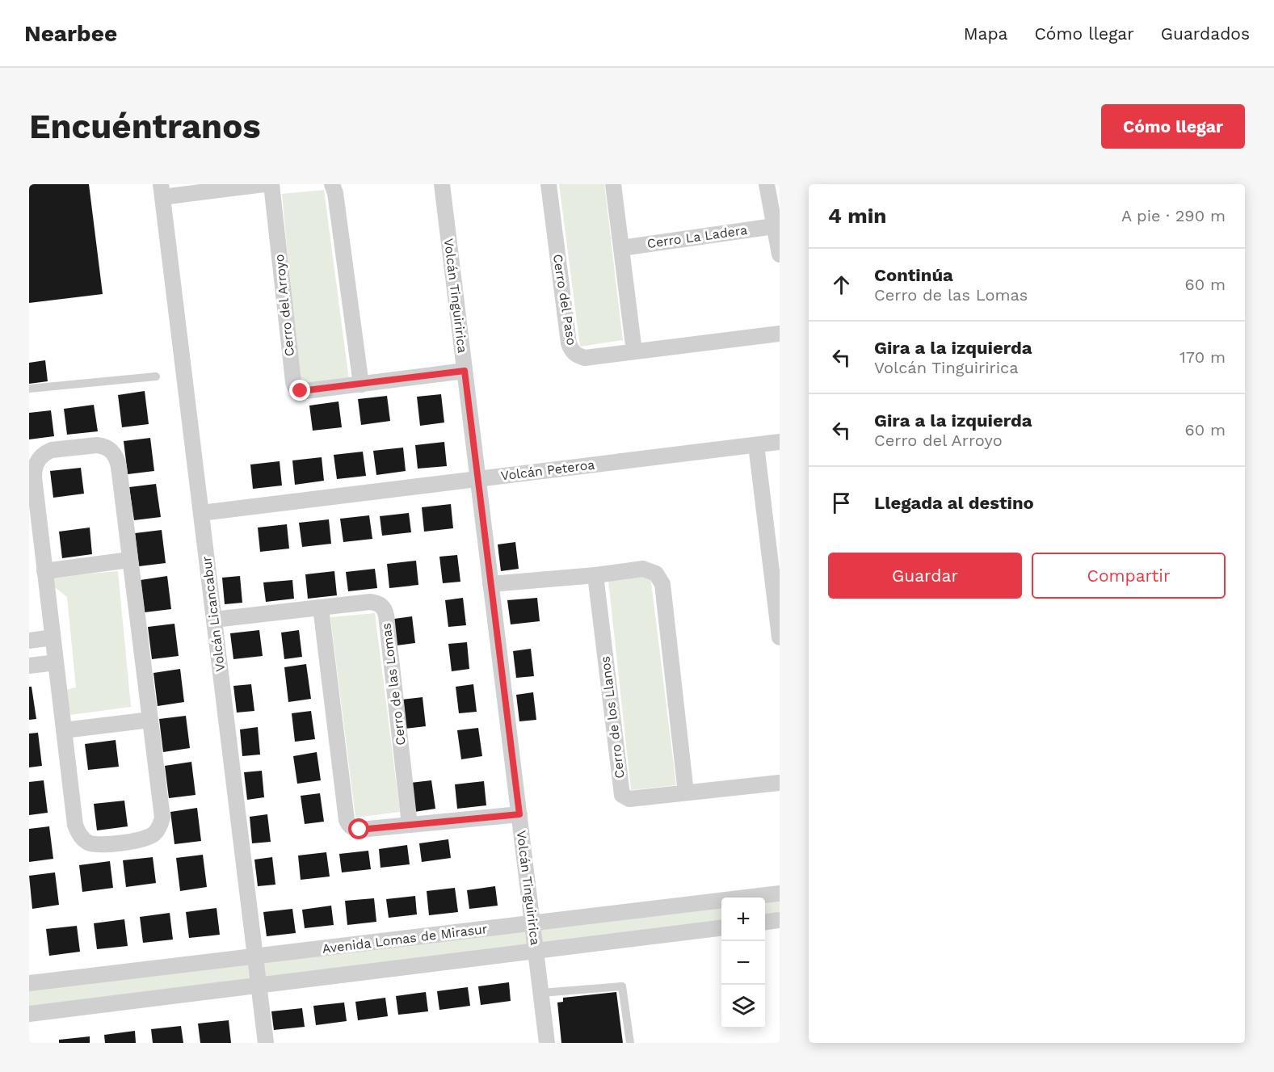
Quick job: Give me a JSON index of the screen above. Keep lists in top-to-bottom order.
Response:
{
  "streets": {
    "street": [
      "Cerro La Ladera",
      "Volcán Tinguiririca",
      "Cerro del Paso",
      "Cerro del Arroyo",
      "Volcán Peteroa",
      "Volcán Licancabur",
      "Cerro de las Lomas",
      "Cerro de los Llanos",
      "Avenida Lomas de Mirasur"
    ]
  },
  "crossings": [
    ["Volcán Tinguiririca", "Cerro del Arroyo"],
    ["Volcán Tinguiririca", "Volcán Peteroa"],
    ["Volcán Tinguiririca", "Avenida Lomas de Mirasur"],
    ["Volcán Peteroa", "Volcán Licancabur"],
    ["Volcán Licancabur", "Cerro de las Lomas"],
    ["Volcán Licancabur", "Avenida Lomas de Mirasur"]
  ],
  "page": {
    "header": "Nearbee",
    "nav": ["Mapa", "Cómo llegar", "Guardados"],
    "buttons": [
      "Cómo llegar",
      ["Guardar", "Compartir"]
    ],
    "title": "Encuéntranos",
    "heading": ["4 min", "A pie · 290 m"],
    "list": [
      ["Continúa", "Cerro de las Lomas", "60 m"],
      ["Gira a la izquierda", "Volcán Tinguiririca", "170 m"],
      ["Gira a la izquierda", "Cerro del Arroyo", "60 m"],
      "Llegada al destino"
    ],
    "map_buttons": ["+", "−"]
  }
}
